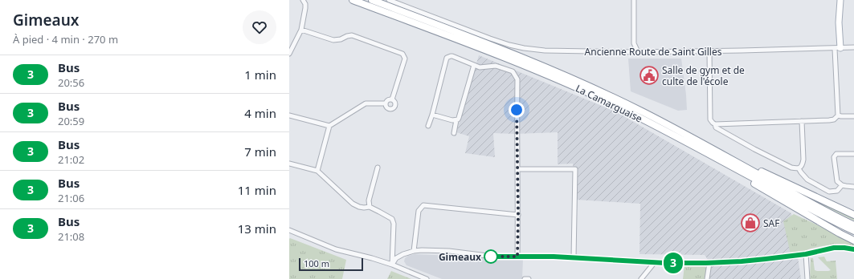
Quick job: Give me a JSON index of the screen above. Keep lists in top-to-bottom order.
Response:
{
  "streets": {
    "highway": ["La Camarguaise"],
    "street": ["Ancienne Route de Saint Gilles"]
  },
  "places": {
    "public building": ["Salle de gym et de culte de l'école"],
    "shop": ["SAF"],
    "other": ["Gimeaux"]
  },
  "lines": ["bus line 3"],
  "scale_bar": "100 m",
  "page": {
    "heading": ["Gimeaux", "À pied · 4 min · 270 m"],
    "on_map": "3",
    "list": [
      {
        "mark": "3",
        "name": "Bus",
        "note": "20:56",
        "value": "1 min"
      },
      {
        "mark": "3",
        "name": "Bus",
        "note": "20:59",
        "value": "4 min"
      },
      {
        "mark": "3",
        "name": "Bus",
        "note": "21:02",
        "value": "7 min"
      },
      {
        "mark": "3",
        "name": "Bus",
        "note": "21:06",
        "value": "11 min"
      },
      {
        "mark": "3",
        "name": "Bus",
        "note": "21:08",
        "value": "13 min"
      }
    ],
    "scale": "100 m"
  }
}
